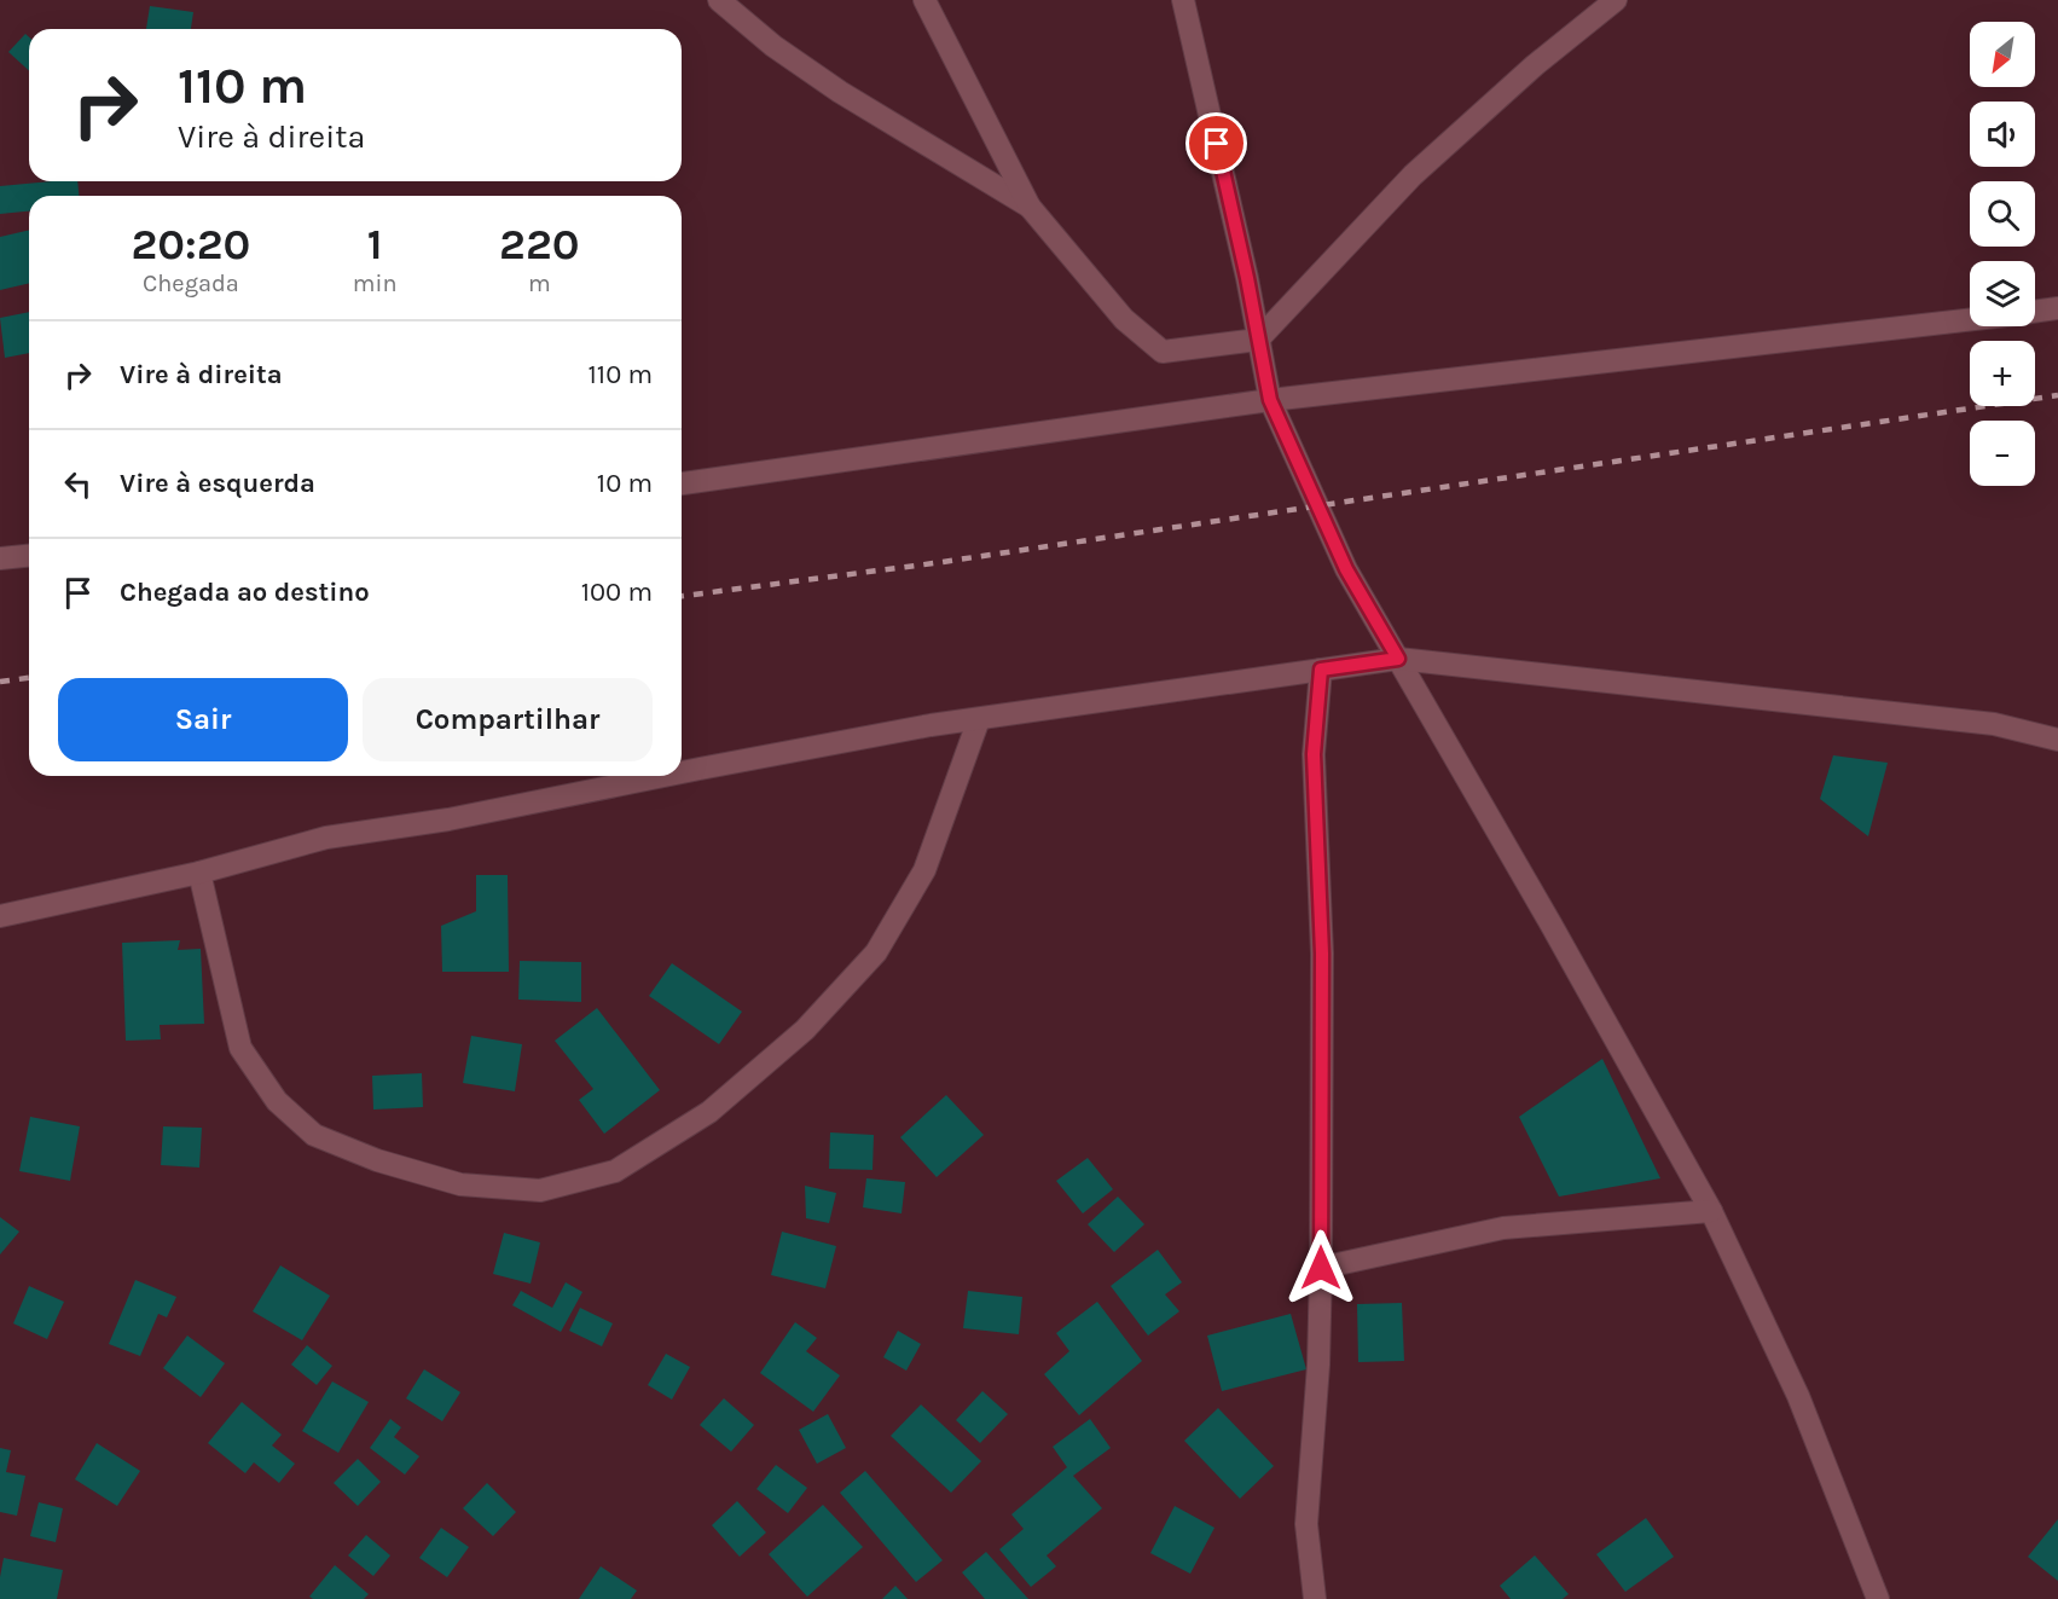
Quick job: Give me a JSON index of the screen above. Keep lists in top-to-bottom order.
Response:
{
  "north": "bottom left",
  "page": {
    "map_buttons": ["+", "−"],
    "turn": ["110 m", "Vire à direita"],
    "eta": [
      "20:20",
      "Chegada",
      "1",
      "min",
      "220",
      "m"
    ],
    "list": [
      {
        "name": "Vire à direita",
        "value": "110 m"
      },
      {
        "name": "Vire à esquerda",
        "value": "10 m"
      },
      {
        "name": "Chegada ao destino",
        "value": "100 m"
      }
    ],
    "buttons": ["Sair", "Compartilhar"]
  }
}
